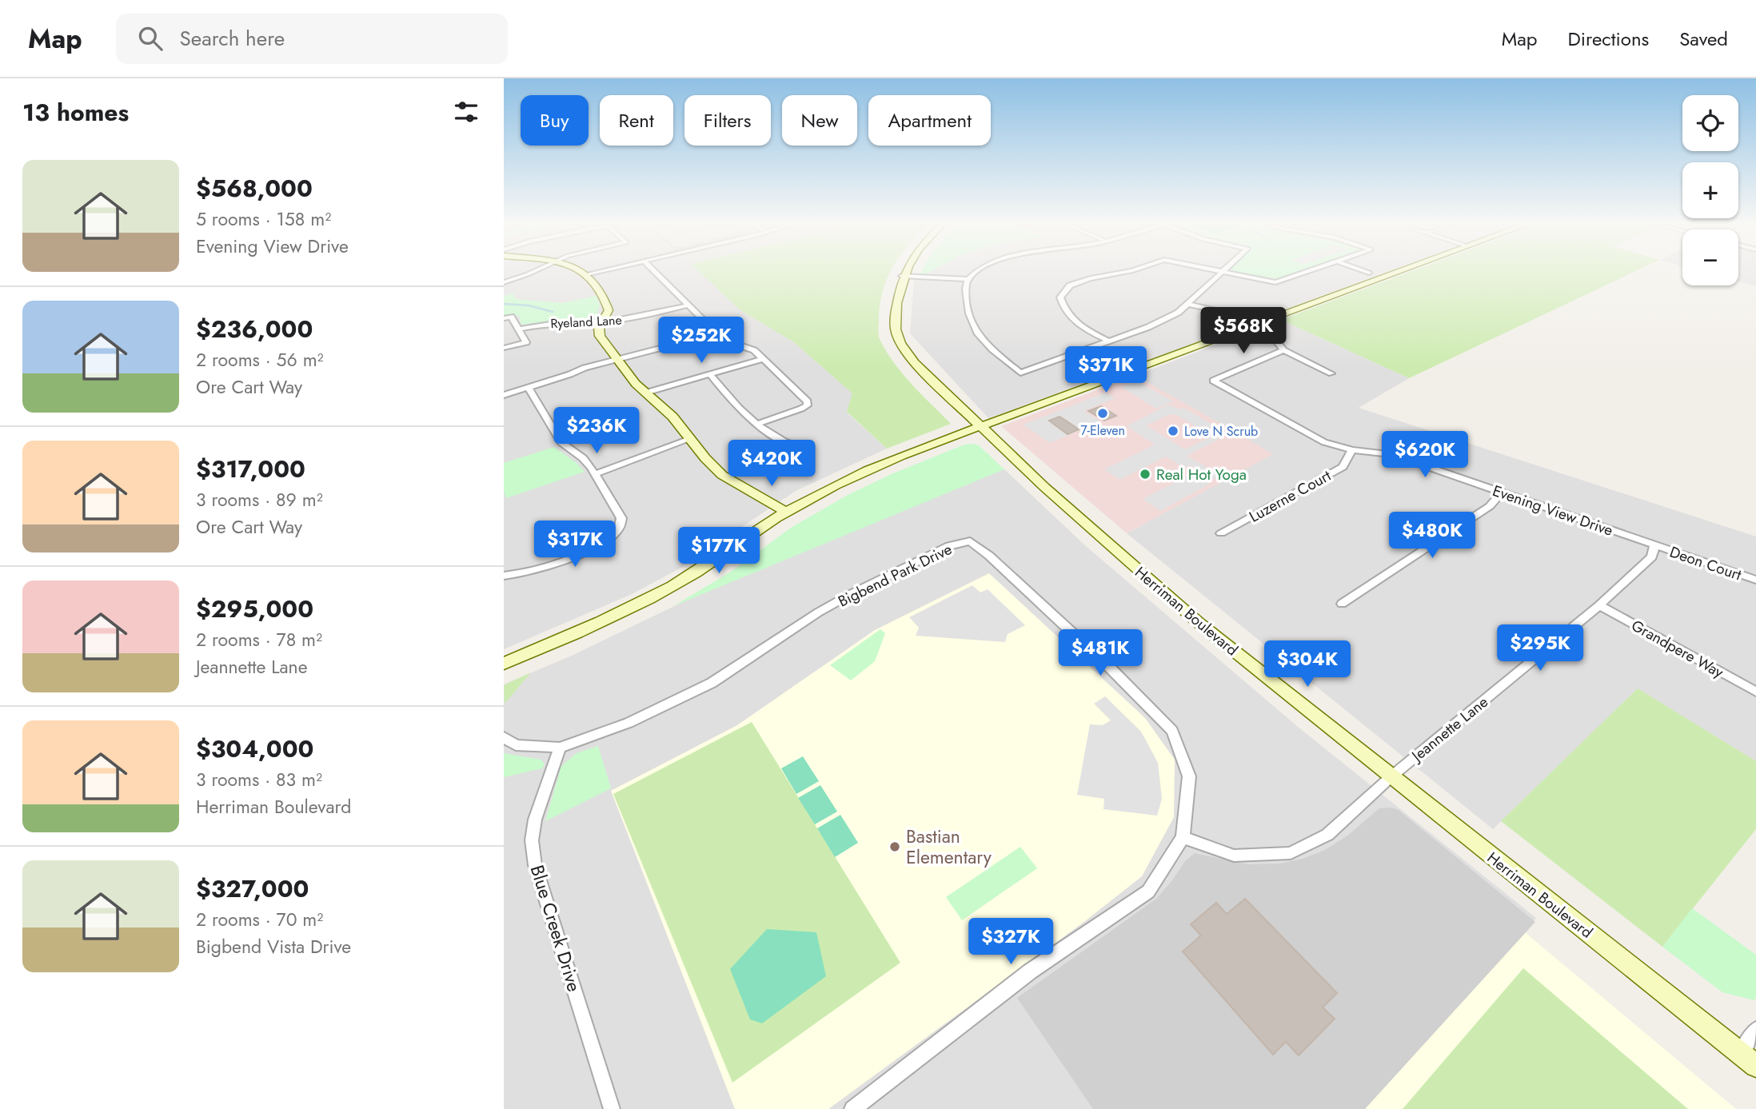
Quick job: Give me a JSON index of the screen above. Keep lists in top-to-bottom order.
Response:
{
  "streets": {
    "main road": ["Herriman Boulevard"],
    "street": [
      "Ryeland Lane",
      "Luzerne Court",
      "Evening View Drive",
      "Deon Court",
      "Bigbend Park Drive",
      "Grandpere Way",
      "Jeannette Lane",
      "Blue Creek Drive"
    ]
  },
  "crossings": [
    ["Luzerne Court", "Evening View Drive"],
    ["Evening View Drive", "Deon Court"],
    ["Evening View Drive", "Jeannette Lane"],
    ["Deon Court", "Jeannette Lane"],
    ["Bigbend Park Drive", "Jeannette Lane"],
    ["Bigbend Park Drive", "Blue Creek Drive"],
    ["Herriman Boulevard", "Jeannette Lane"],
    ["Grandpere Way", "Jeannette Lane"]
  ],
  "places": [
    "7-Eleven",
    "Love N Scrub",
    "Real Hot Yoga",
    "Bastian Elementary"
  ],
  "page": {
    "header": "Map",
    "search": "Search here",
    "nav": ["Map", "Directions", "Saved"],
    "heading": "13 homes",
    "map_buttons": ["+", "−"],
    "chip": [
      "Buy",
      "Rent",
      "Filters",
      "New",
      "Apartment"
    ],
    "list": [
      {
        "name": "$568,000",
        "note": "5 rooms · 158 m² · Evening View Drive"
      },
      {
        "name": "$236,000",
        "note": "2 rooms · 56 m² · Ore Cart Way"
      },
      {
        "name": "$317,000",
        "note": "3 rooms · 89 m² · Ore Cart Way"
      },
      {
        "name": "$295,000",
        "note": "2 rooms · 78 m² · Jeannette Lane"
      },
      {
        "name": "$304,000",
        "note": "3 rooms · 83 m² · Herriman Boulevard"
      },
      {
        "name": "$327,000",
        "note": "2 rooms · 70 m² · Bigbend Vista Drive"
      }
    ],
    "price": [
      "$568K",
      "$252K",
      "$371K",
      "$236K",
      "$620K",
      "$420K",
      "$480K",
      "$317K",
      "$177K",
      "$295K",
      "$481K",
      "$304K",
      "$327K"
    ]
  }
}
